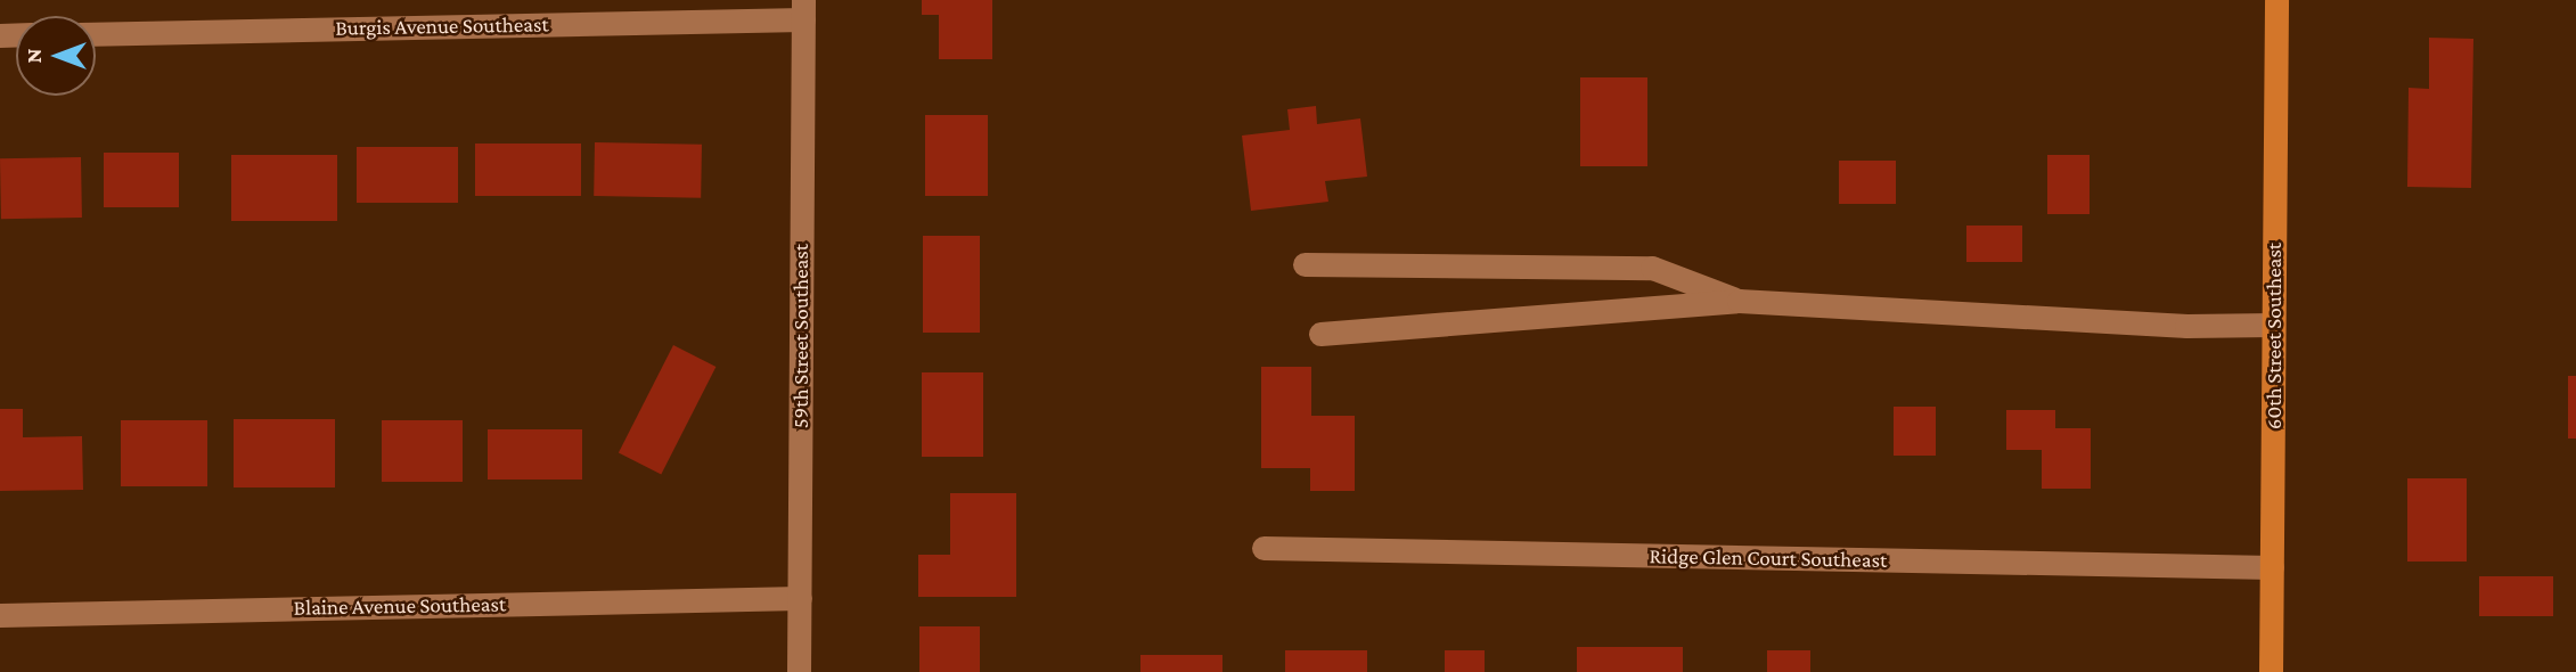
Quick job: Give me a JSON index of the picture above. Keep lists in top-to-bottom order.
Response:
{
  "streets": {
    "main road": ["60th Street Southeast"],
    "street": [
      "Burgis Avenue Southeast",
      "59th Street Southeast",
      "Ridge Glen Court Southeast",
      "Blaine Avenue Southeast"
    ]
  },
  "crossings": [
    ["Burgis Avenue Southeast", "59th Street Southeast"],
    ["59th Street Southeast", "Blaine Avenue Southeast"],
    ["60th Street Southeast", "Ridge Glen Court Southeast"]
  ],
  "north": "left"
}
